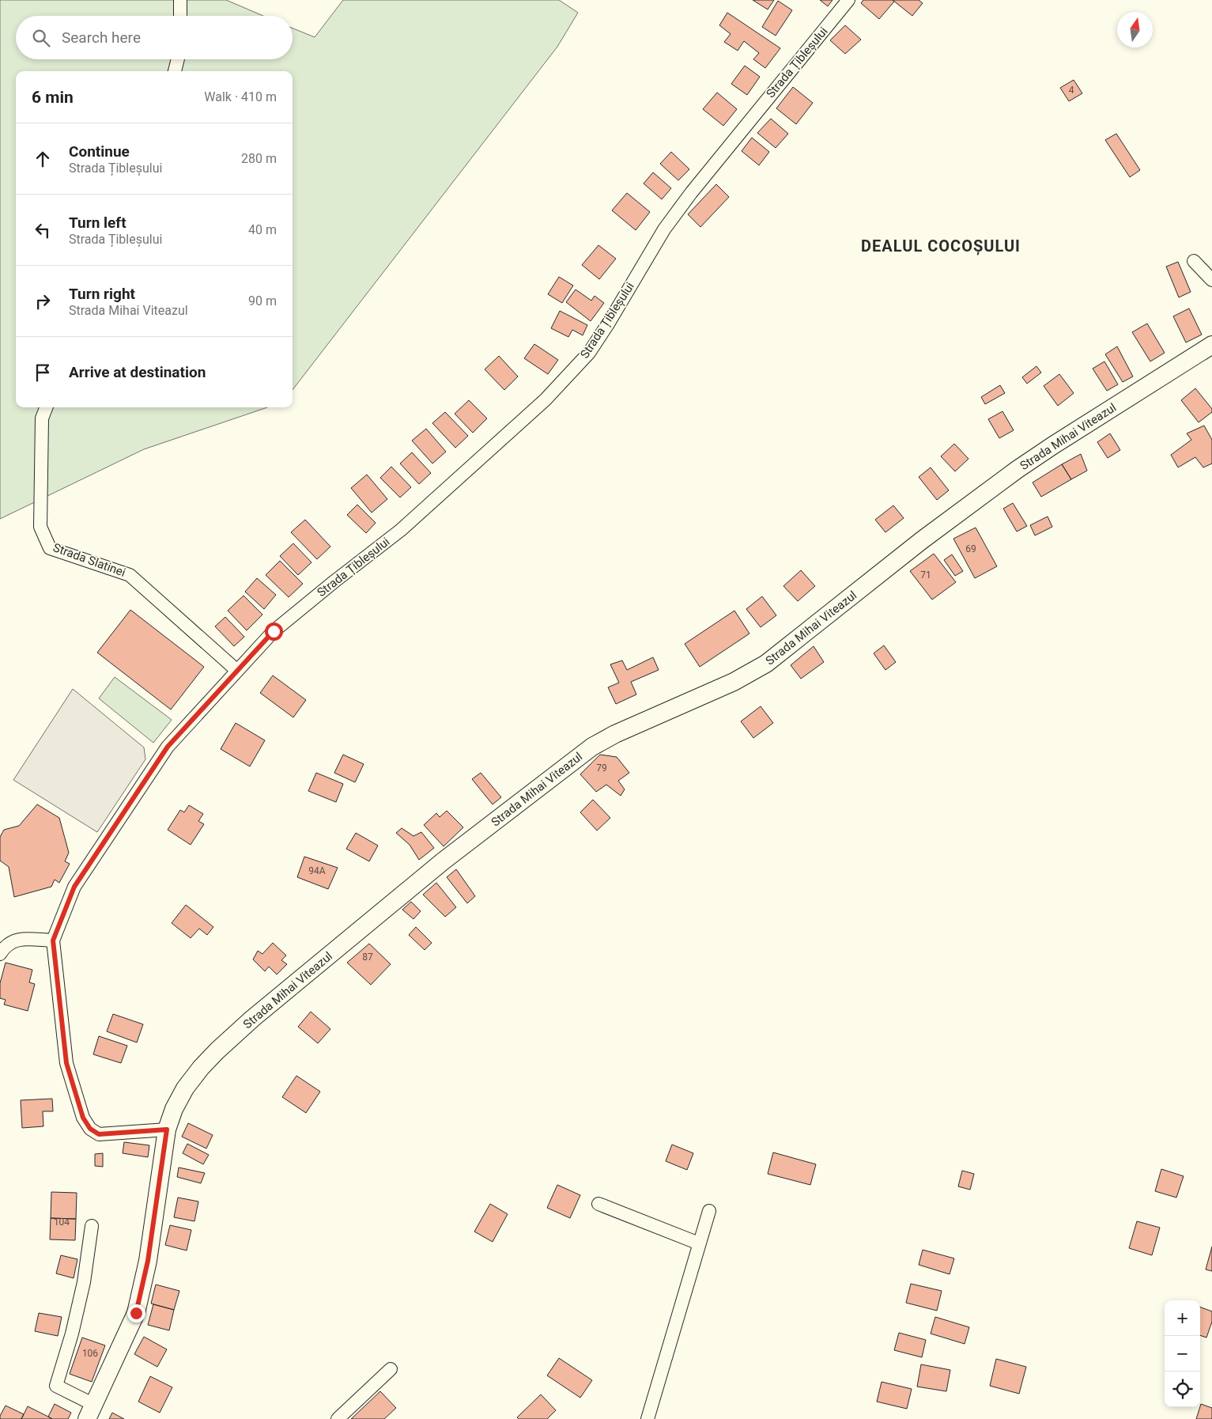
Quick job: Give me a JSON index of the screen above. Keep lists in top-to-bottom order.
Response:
{
  "streets": {
    "main road": ["Strada Mihai Viteazul"],
    "street": ["Strada Țibleșului", "Strada Slatinei"]
  },
  "crossings": [
    ["Strada Țibleșului", "Strada Mihai Viteazul"],
    ["Strada Țibleșului", "Strada Slatinei"]
  ],
  "districts": ["DEALUL COCOȘULUI"],
  "house_numbers": [
    "4",
    "69",
    "71",
    "79",
    "94A",
    "87",
    "104",
    "106"
  ],
  "north": "top",
  "page": {
    "search": "Search here",
    "heading": ["6 min", "Walk · 410 m"],
    "list": [
      ["Continue", "Strada Țibleșului", "280 m"],
      ["Turn left", "Strada Țibleșului", "40 m"],
      ["Turn right", "Strada Mihai Viteazul", "90 m"],
      "Arrive at destination"
    ],
    "map_buttons": ["+", "−"]
  }
}
